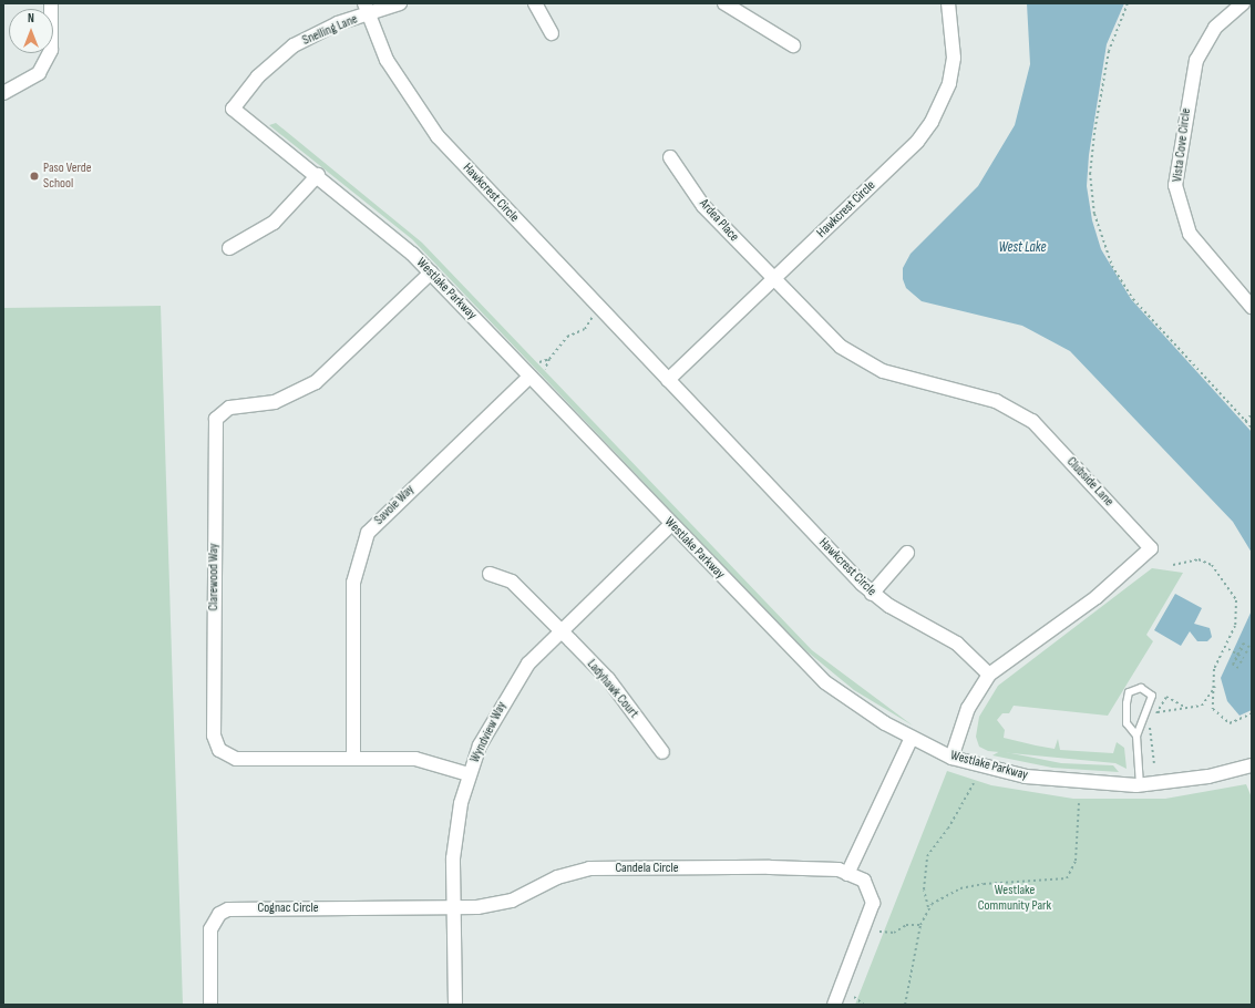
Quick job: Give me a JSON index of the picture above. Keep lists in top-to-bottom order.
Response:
{
  "streets": {
    "street": [
      "Snelling Lane",
      "Vista Cove Circle",
      "Hawkcrest Circle",
      "Ardea Place",
      "Westlake Parkway",
      "Clubside Lane",
      "Savoie Way",
      "Clarewood Way",
      "Ladyhawk Court",
      "Wyndview Way",
      "Candela Circle",
      "Cognac Circle"
    ]
  },
  "crossings": [
    ["Snelling Lane", "Hawkcrest Circle"],
    ["Snelling Lane", "Westlake Parkway"],
    ["Hawkcrest Circle", "Ardea Place"],
    ["Hawkcrest Circle", "Clubside Lane"],
    ["Ardea Place", "Clubside Lane"],
    ["Westlake Parkway", "Clubside Lane"],
    ["Westlake Parkway", "Savoie Way"],
    ["Westlake Parkway", "Clarewood Way"],
    ["Westlake Parkway", "Wyndview Way"],
    ["Savoie Way", "Clarewood Way"],
    ["Clarewood Way", "Wyndview Way"],
    ["Ladyhawk Court", "Wyndview Way"],
    ["Wyndview Way", "Candela Circle"],
    ["Wyndview Way", "Cognac Circle"],
    ["Candela Circle", "Cognac Circle"]
  ],
  "water": ["West Lake"],
  "parks": ["Westlake Community Park"],
  "places": ["Paso Verde School"],
  "north": "top"
}
